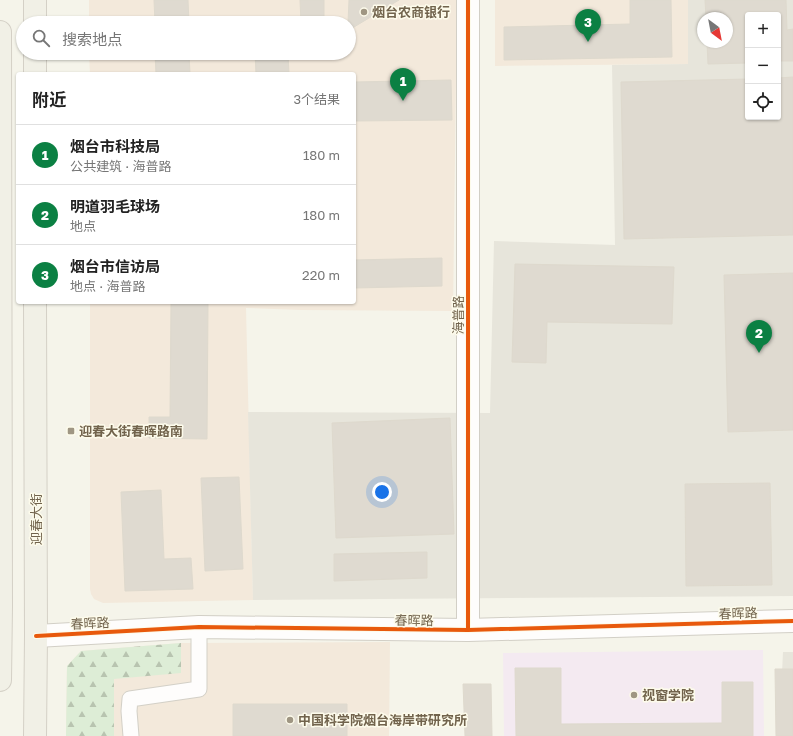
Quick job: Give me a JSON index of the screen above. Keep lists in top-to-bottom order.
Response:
{
  "streets": {
    "main road": ["迎春大街"],
    "street": ["海普路", "春晖路"]
  },
  "crossings": [
    ["海普路", "春晖路"],
    ["迎春大街", "春晖路"]
  ],
  "places": {
    "other": ["烟台农商银行", "视窗学院", "中国科学院烟台海岸带研究所"],
    "transit": ["迎春大街春晖路南"]
  },
  "north": "bottom right",
  "page": {
    "pins": ["3", "1", "2"],
    "map_buttons": ["+", "−"],
    "search": "搜索地点",
    "heading": ["附近", "3个结果"],
    "list": [
      {
        "mark": "1",
        "name": "烟台市科技局",
        "note": "公共建筑 · 海普路",
        "value": "180 m"
      },
      {
        "mark": "2",
        "name": "明道羽毛球场",
        "note": "地点",
        "value": "180 m"
      },
      {
        "mark": "3",
        "name": "烟台市信访局",
        "note": "地点 · 海普路",
        "value": "220 m"
      }
    ]
  }
}
